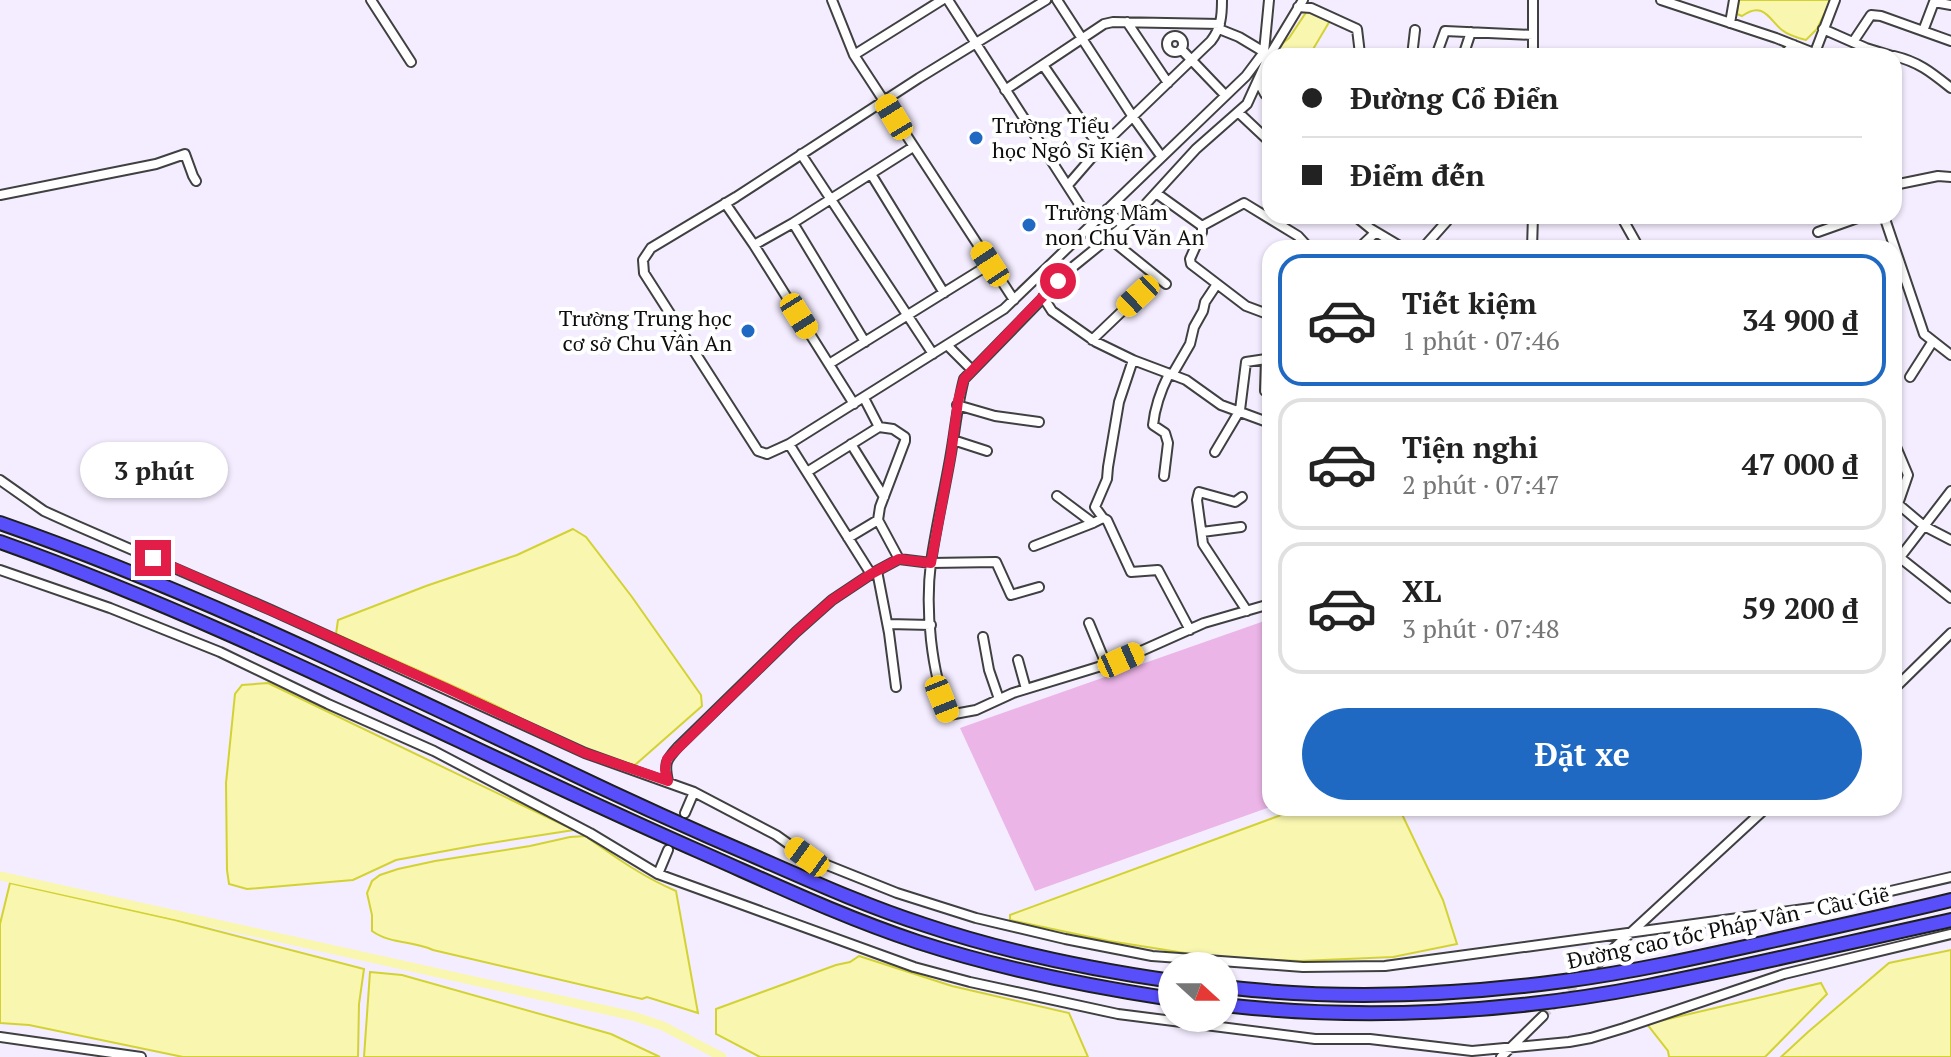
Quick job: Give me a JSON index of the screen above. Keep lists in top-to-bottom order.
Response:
{
  "streets": {
    "highway": ["Đường cao tốc Pháp Vân - Cầu Giẽ"]
  },
  "places": ["Trường Tiểu học Ngô Sĩ Kiện", "Trường Mầm non Chu Văn An", "Trường Trung học cơ sở Chu Vân An"],
  "north": "right",
  "page": {
    "banner": ["Đường Cổ Điển", "Điểm đến"],
    "list": [
      {
        "name": "Tiết kiệm",
        "note": "1 phút · 07:46",
        "value": "34 900 ₫"
      },
      {
        "name": "Tiện nghi",
        "note": "2 phút · 07:47",
        "value": "47 000 ₫"
      },
      {
        "name": "XL",
        "note": "3 phút · 07:48",
        "value": "59 200 ₫"
      }
    ],
    "bubble": "3 phút",
    "buttons": "Đặt xe"
  }
}
